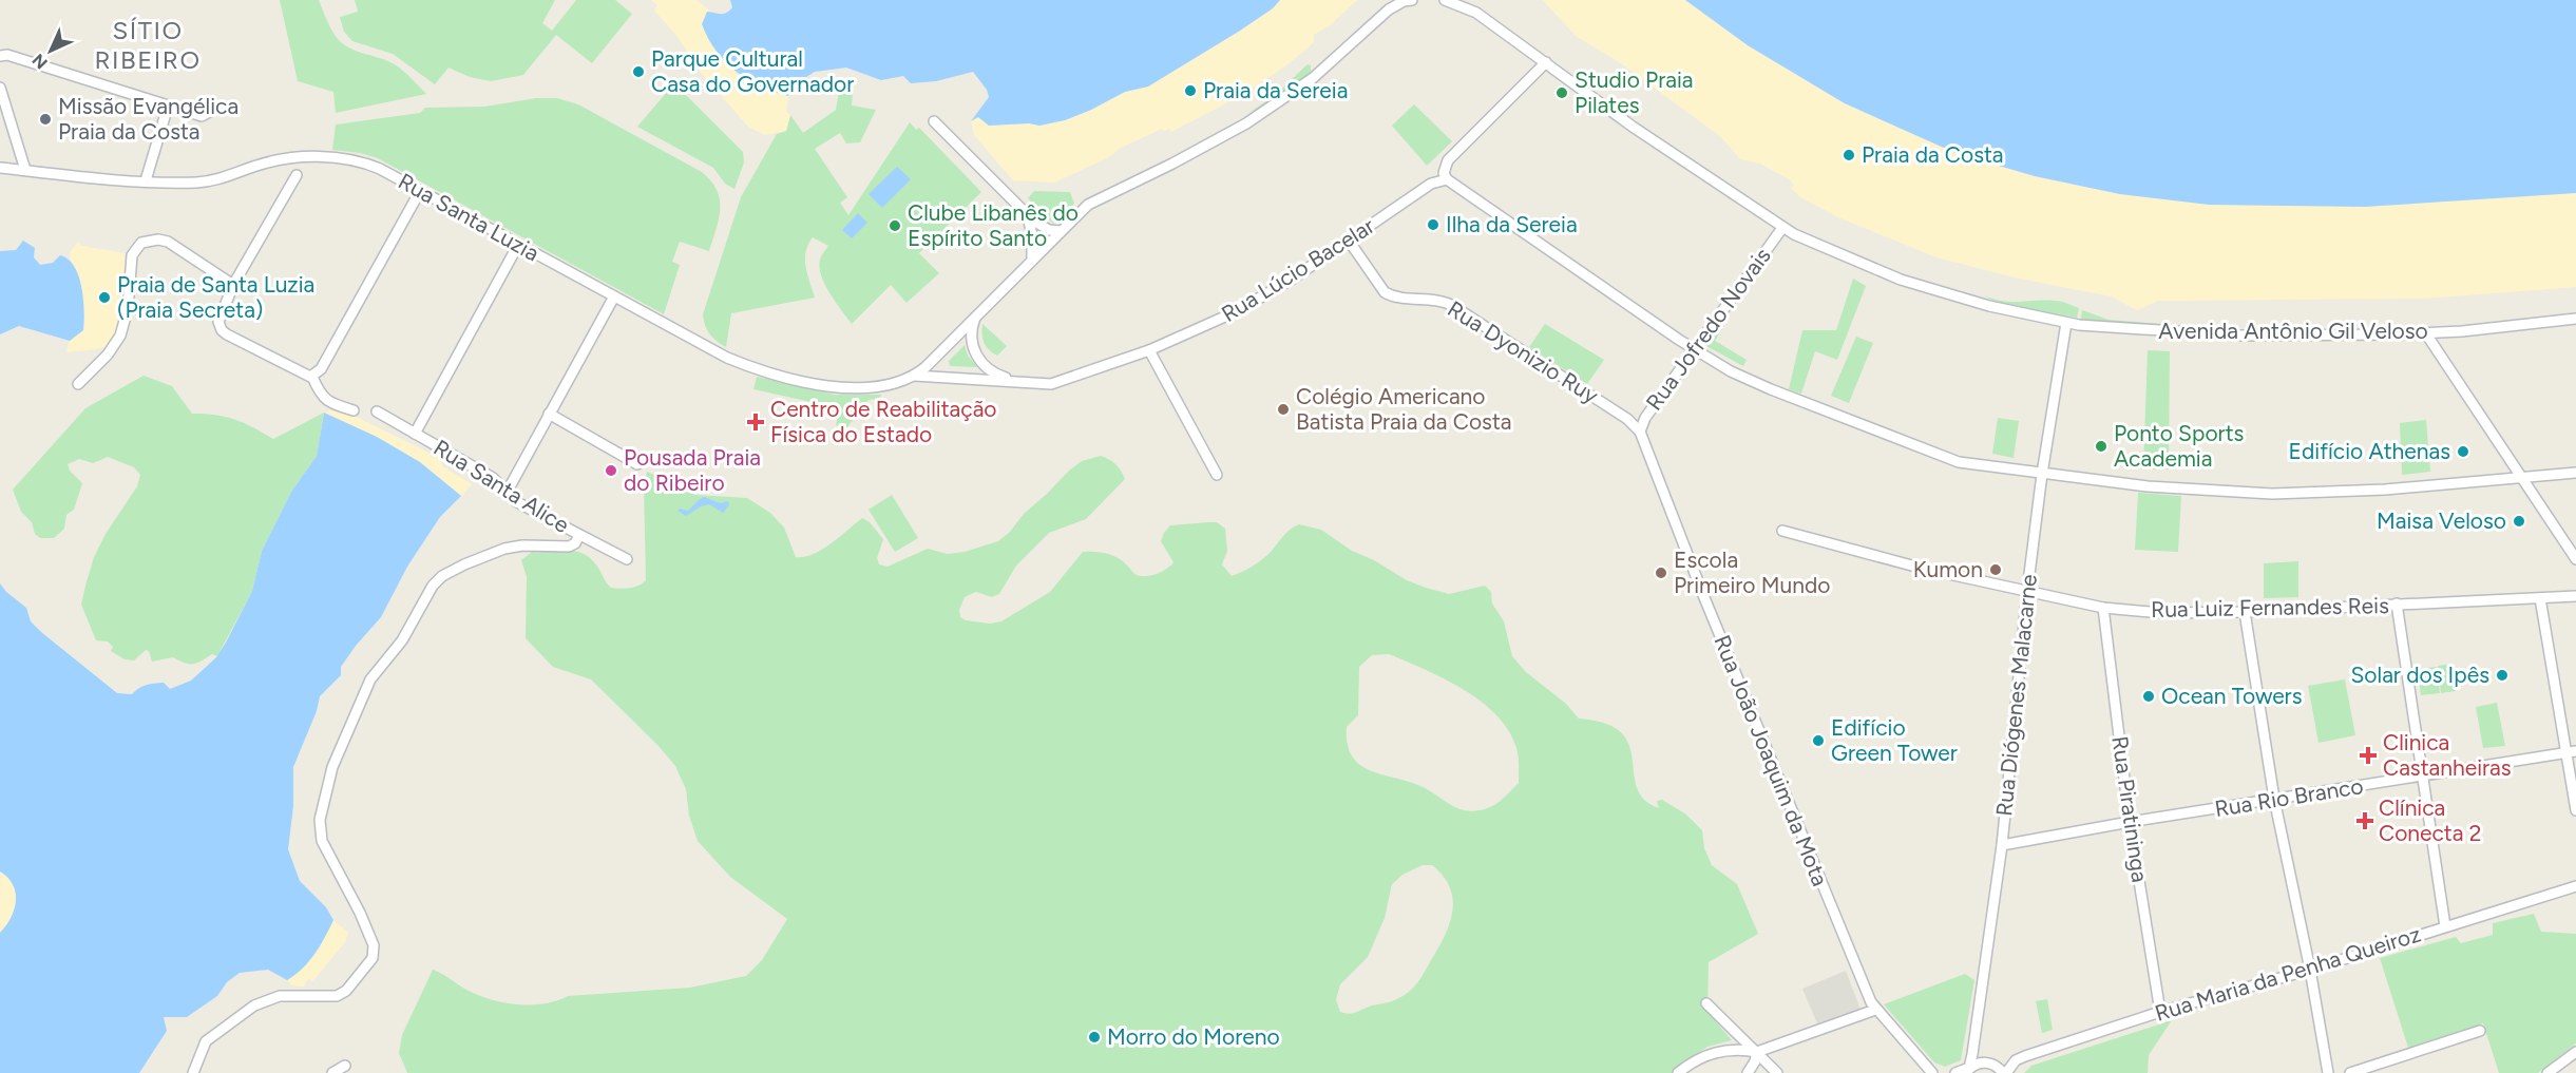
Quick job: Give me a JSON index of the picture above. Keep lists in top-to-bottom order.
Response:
{
  "streets": {
    "street": [
      "Rua Santa Luzia",
      "Rua Lúcio Bacelar",
      "Rua Jofredo Novais",
      "Avenida Antônio Gil Veloso",
      "Rua Dyonizio Ruy",
      "Rua Santa Alice",
      "Rua Luiz Fernandes Reis",
      "Rua Diógenes Malacarne",
      "Rua João Joaquim da Mota",
      "Rua Rio Branco",
      "Rua Piratininga",
      "Rua Maria da Penha Queiroz"
    ]
  },
  "crossings": [
    ["Rua Santa Luzia", "Rua Lúcio Bacelar"],
    ["Rua Lúcio Bacelar", "Rua Dyonizio Ruy"],
    ["Rua Jofredo Novais", "Avenida Antônio Gil Veloso"],
    ["Rua Jofredo Novais", "Rua Dyonizio Ruy"],
    ["Rua Jofredo Novais", "Rua João Joaquim da Mota"],
    ["Avenida Antônio Gil Veloso", "Rua Diógenes Malacarne"],
    ["Rua Dyonizio Ruy", "Rua João Joaquim da Mota"],
    ["Rua Luiz Fernandes Reis", "Rua Diógenes Malacarne"],
    ["Rua Luiz Fernandes Reis", "Rua Piratininga"],
    ["Rua Diógenes Malacarne", "Rua Rio Branco"],
    ["Rua Rio Branco", "Rua Piratininga"],
    ["Rua Piratininga", "Rua Maria da Penha Queiroz"]
  ],
  "districts": ["SÍTIO RIBEIRO"],
  "places": {
    "other": [
      "Parque Cultural Casa do Governador",
      "Praia da Sereia",
      "Studio Praia Pilates",
      "Missão Evangélica Praia da Costa",
      "Praia da Costa",
      "Ilha da Sereia",
      "Clube Libanês do Espírito Santo",
      "Praia de Santa Luzia (Praia Secreta)",
      "Colégio Americano Batista Praia da Costa",
      "Ponto Sports Academia",
      "Edifício Athenas",
      "Pousada Praia do Ribeiro",
      "Maisa Veloso",
      "Kumon",
      "Escola Primeiro Mundo",
      "Solar dos Ipês",
      "Ocean Towers",
      "Edifício Green Tower",
      "Morro do Moreno"
    ],
    "health": ["Centro de Reabilitação Física do Estado", "Clinica Castanheiras", "Clínica Conecta 2"]
  },
  "north": "bottom left"
}
